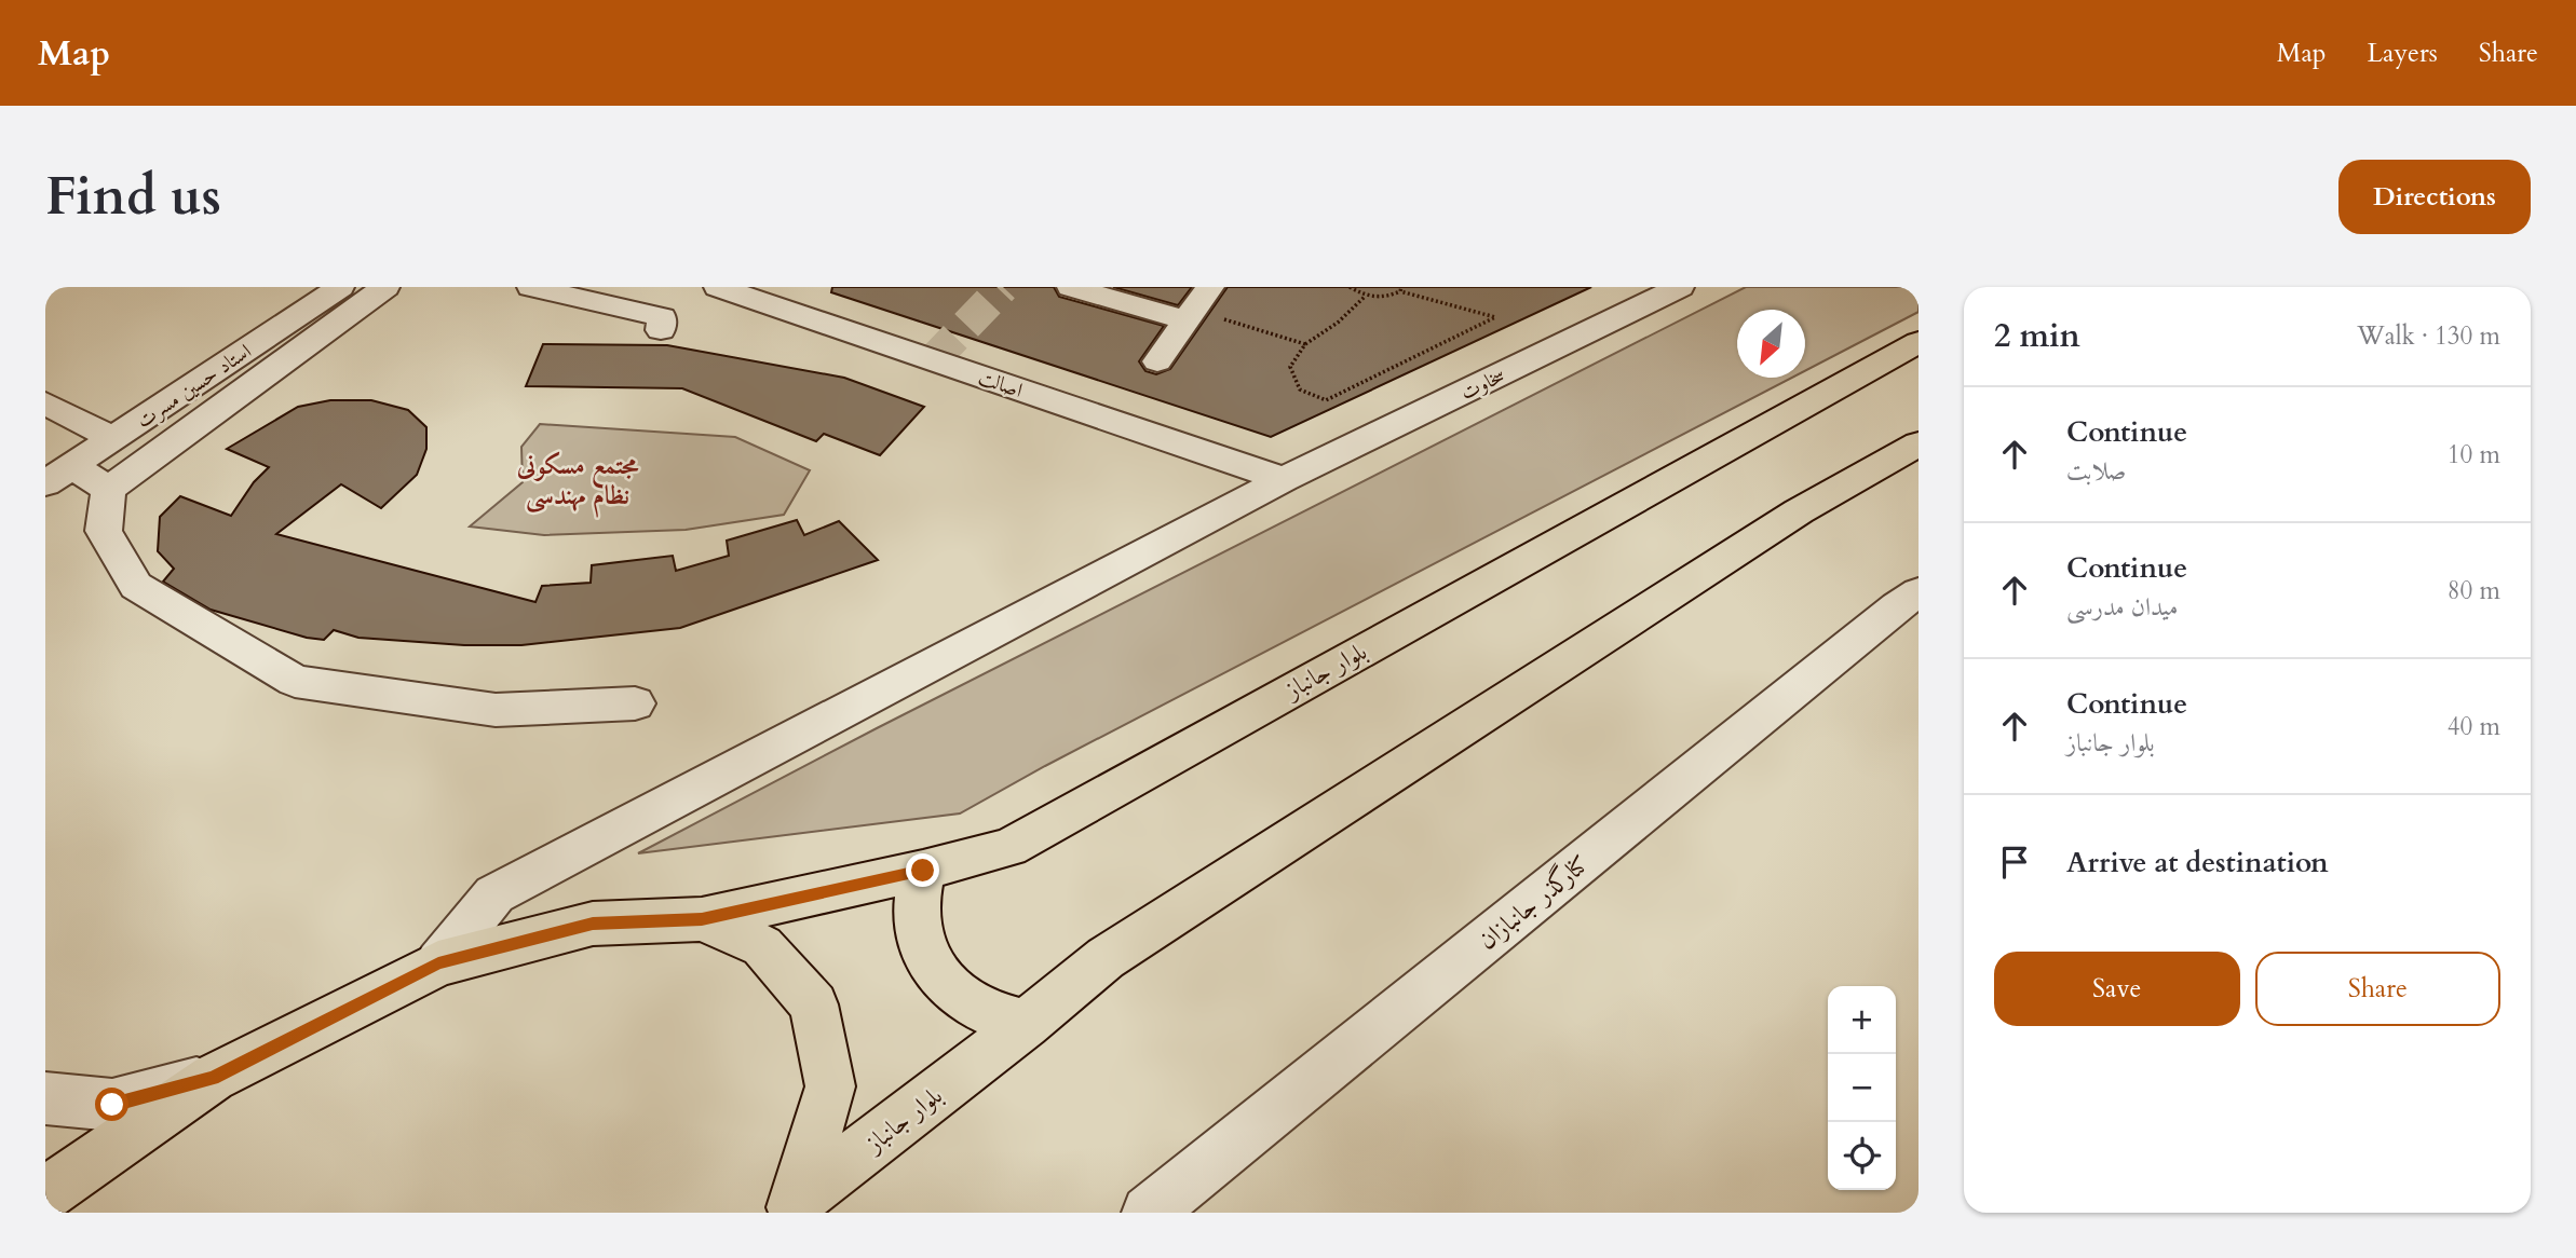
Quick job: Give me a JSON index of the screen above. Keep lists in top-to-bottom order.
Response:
{
  "streets": {
    "main road": ["بلوار جانباز"],
    "street": [
      "اصالت",
      "سخاوت",
      "استاد حسین مسرت",
      "کنارگذر جانبازان"
    ]
  },
  "crossings": [
    ["اصالت", "سخاوت"],
    ["سخاوت", "بلوار جانباز"]
  ],
  "districts": ["مجتمع مسکونی نظام مهندسی"],
  "north": "bottom left",
  "page": {
    "header": "Map",
    "nav": ["Map", "Layers", "Share"],
    "buttons": [
      "Directions",
      ["Save", "Share"]
    ],
    "title": "Find us",
    "heading": ["2 min", "Walk · 130 m"],
    "list": [
      ["Continue", "صلابت", "10 m"],
      ["Continue", "میدان مدرسی", "80 m"],
      ["Continue", "بلوار جانباز", "40 m"],
      "Arrive at destination"
    ],
    "map_buttons": ["+", "−"]
  }
}
